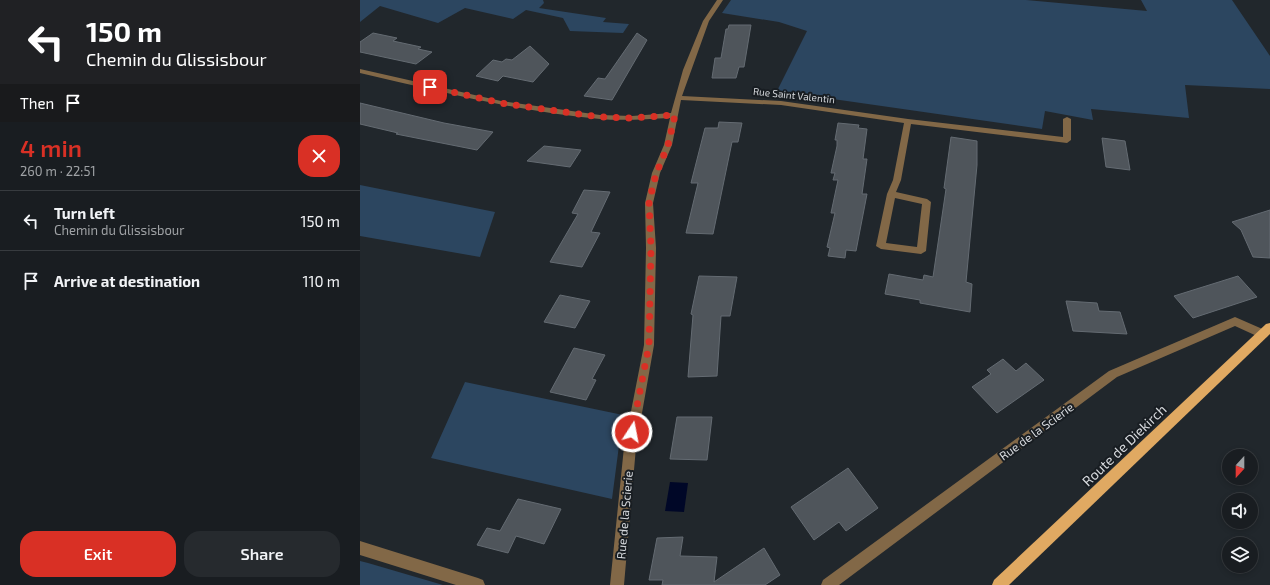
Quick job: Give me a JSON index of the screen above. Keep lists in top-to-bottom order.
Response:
{
  "streets": {
    "main road": ["Route de Diekirch"],
    "street": ["Rue Saint Valentin", "Rue de la Scierie"]
  },
  "crossings": [
    ["Rue Saint Valentin", "Rue de la Scierie"],
    ["Rue de la Scierie", "Route de Diekirch"]
  ],
  "north": "bottom",
  "page": {
    "turn": ["150 m", "Chemin du Glissisbour"],
    "then": "Then",
    "heading": ["4 min", "260 m · 22:51"],
    "list": [
      {
        "name": "Turn left",
        "note": "Chemin du Glissisbour",
        "value": "150 m"
      },
      {
        "name": "Arrive at destination",
        "value": "110 m"
      }
    ],
    "buttons": ["Exit", "Share"]
  }
}
